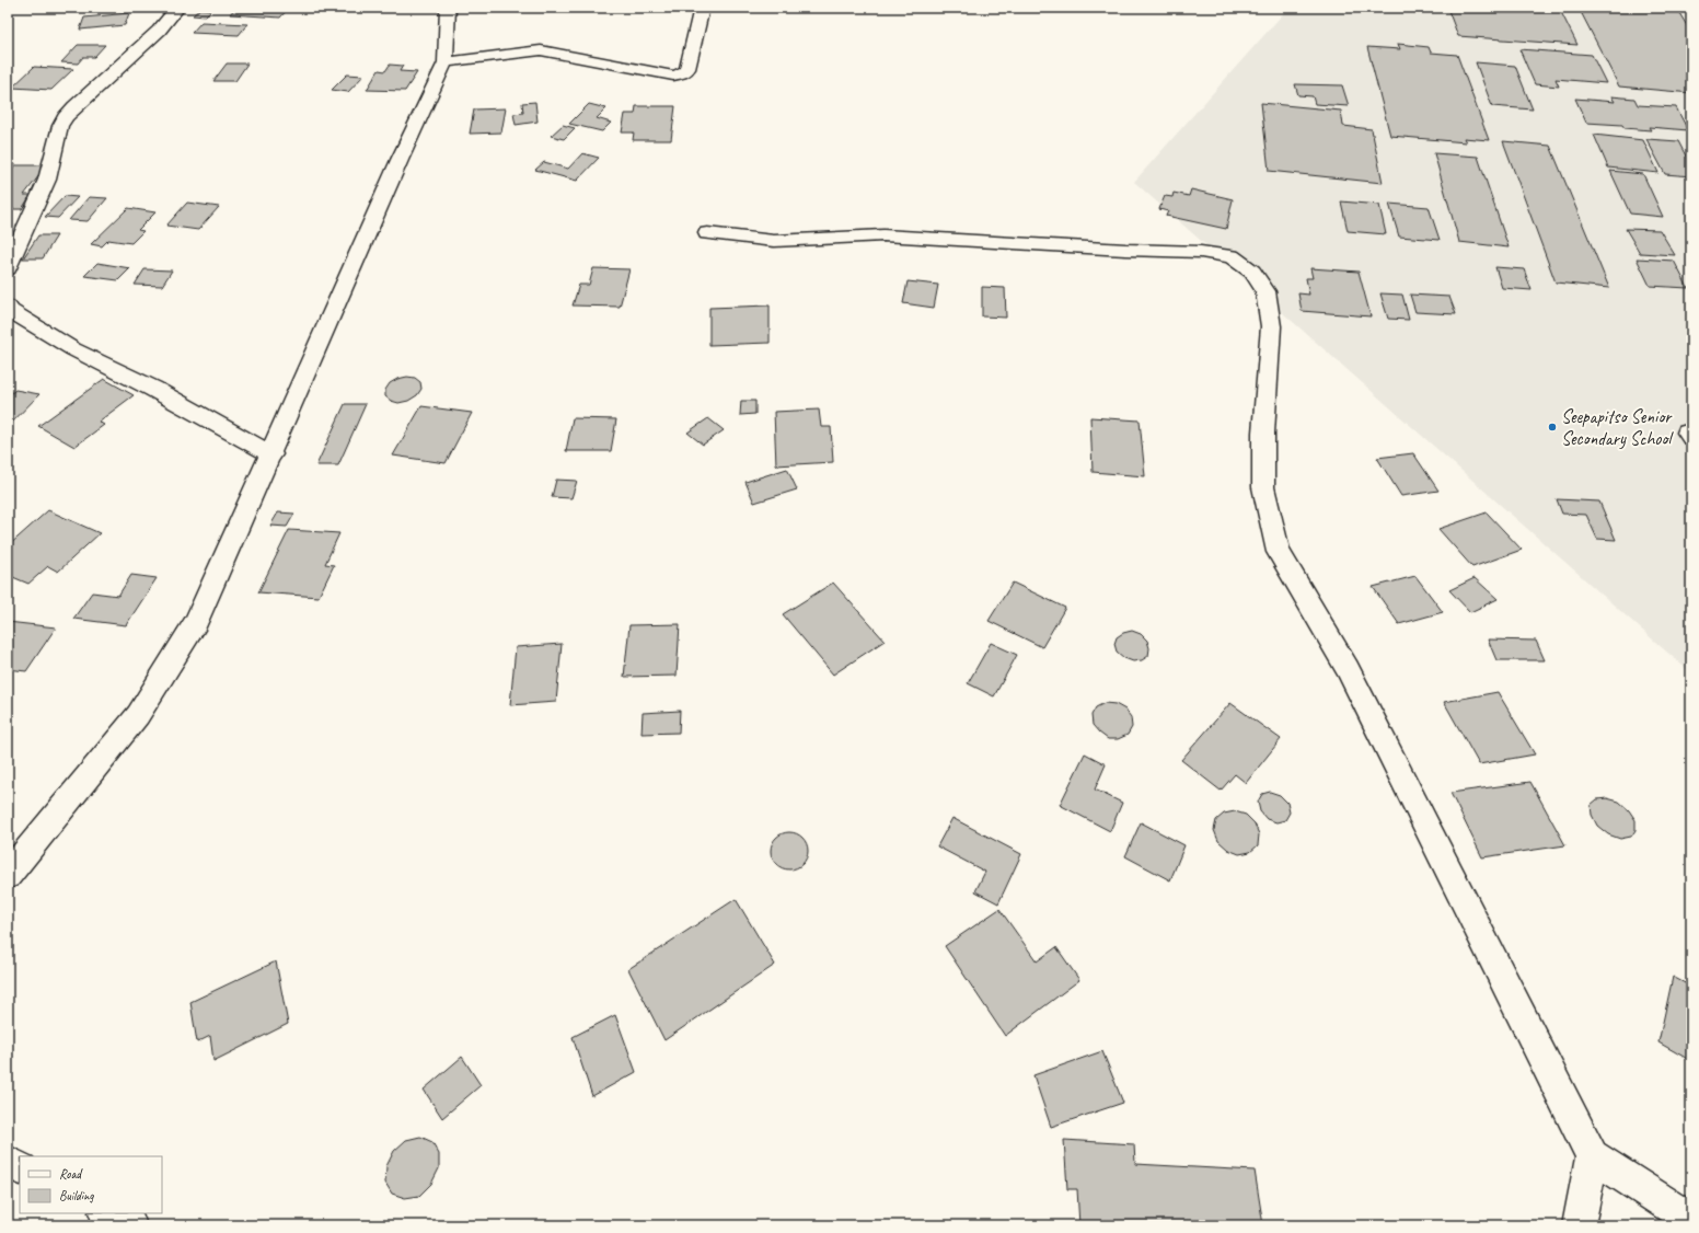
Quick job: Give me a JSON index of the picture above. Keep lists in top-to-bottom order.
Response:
{
  "places": ["Seepapitso Senior Secondary School"],
  "legend": ["Road", "Building"]
}
